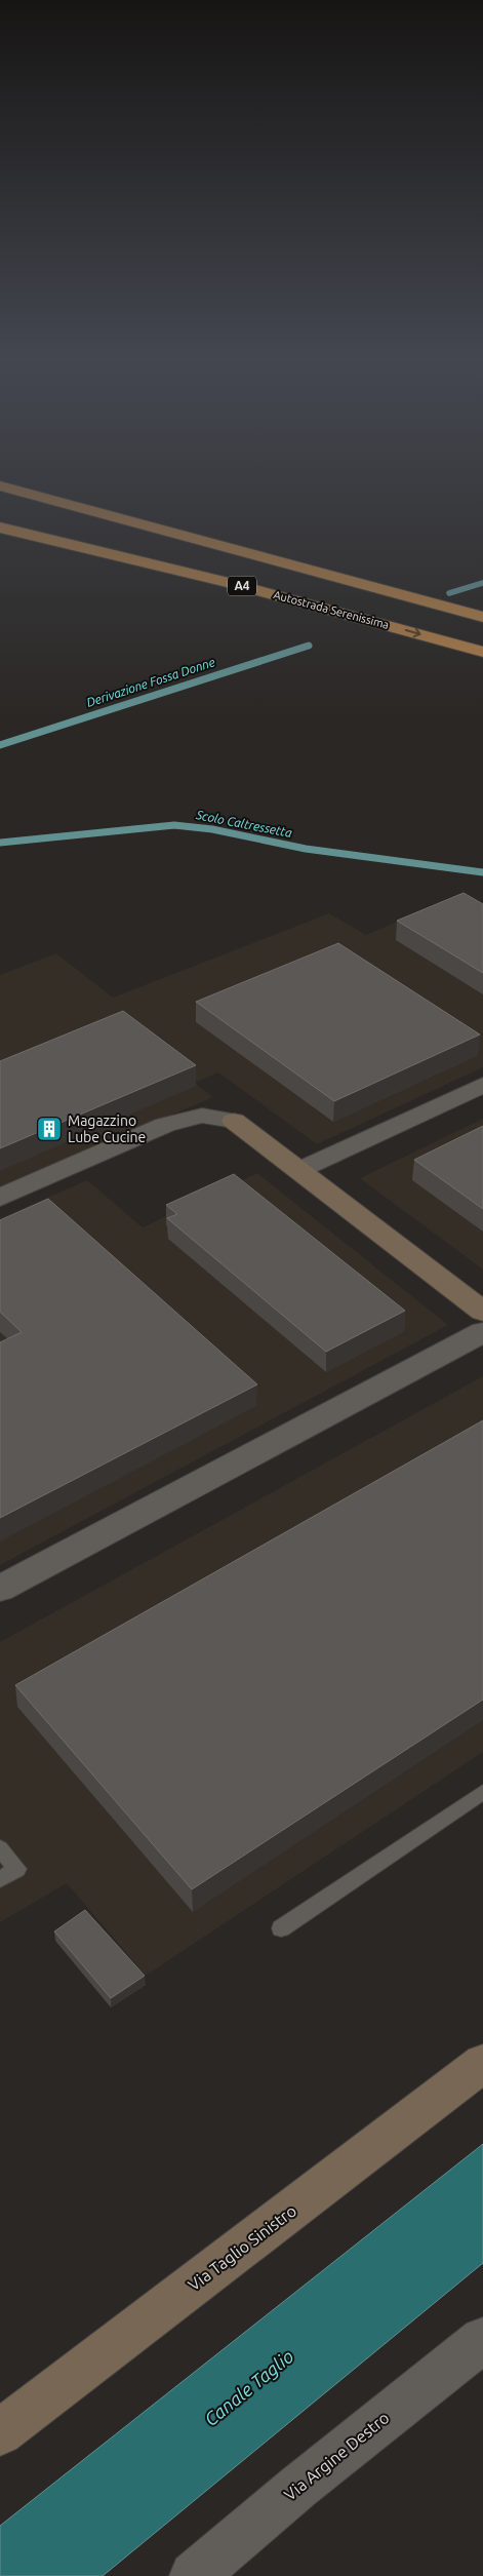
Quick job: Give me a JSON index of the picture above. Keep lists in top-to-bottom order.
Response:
{
  "streets": {
    "highway": ["A4", "Autostrada Serenissima"],
    "street": ["Via Taglio Sinistro", "Via Argine Destro"]
  },
  "water": ["Derivazione Fossa Donne", "Scolo Caltressetta", "Canale Taglio"],
  "places": {
    "building": ["Magazzino Lube Cucine"]
  }
}
